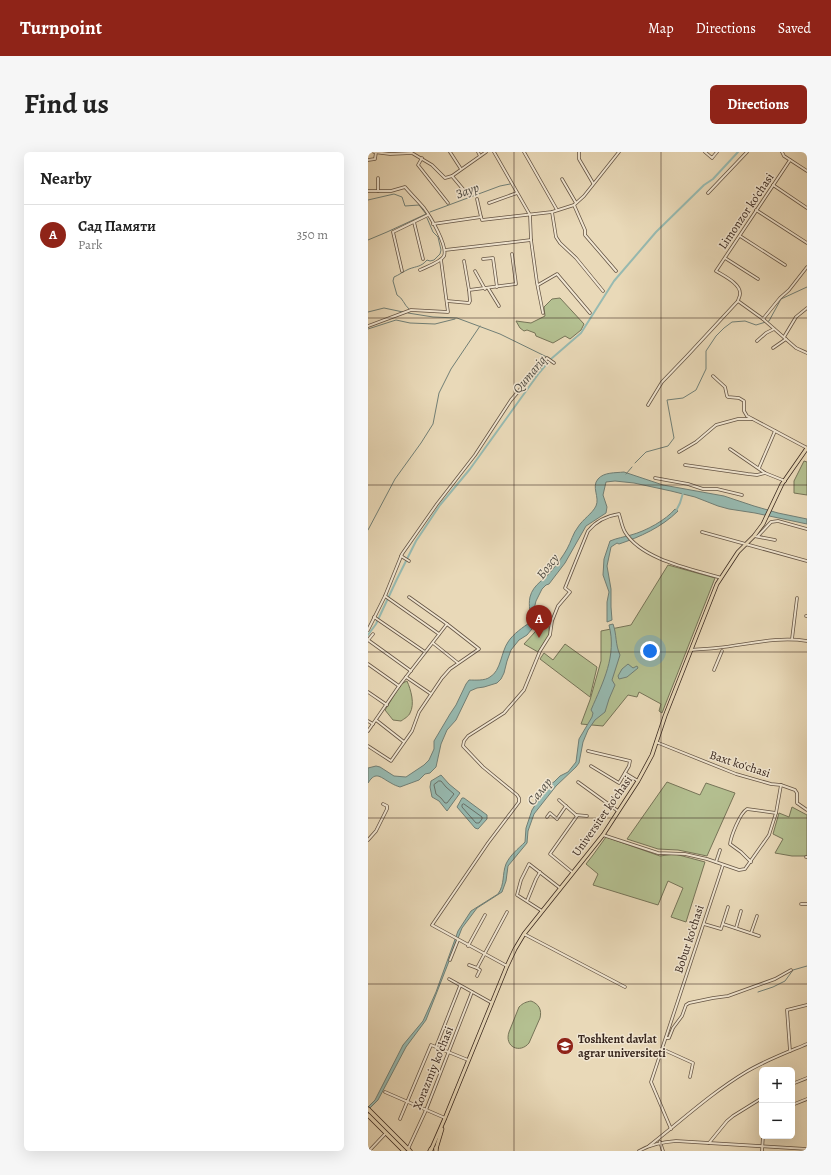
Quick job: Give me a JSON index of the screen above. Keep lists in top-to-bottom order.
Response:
{
  "streets": {
    "main road": ["Universitet ko'chasi"],
    "street": [
      "Limonzor ko'chasi",
      "Baxt ko'chasi",
      "Bobur ko'chasi",
      "Xorazmiy ko'chasi"
    ]
  },
  "crossings": [
    ["Baxt ko'chasi", "Universitet ko'chasi"]
  ],
  "water": [
    "Заур",
    "Qumariq",
    "Бозсу",
    "Салар"
  ],
  "places": {
    "school or university": ["Toshkent davlat agrar universiteti"]
  },
  "page": {
    "header": "Turnpoint",
    "nav": ["Map", "Directions", "Saved"],
    "title": "Find us",
    "buttons": "Directions",
    "heading": "Nearby",
    "list": [
      {
        "mark": "A",
        "name": "Сад Памяти",
        "note": "Park",
        "value": "350 m"
      }
    ],
    "pins": "A",
    "map_buttons": ["+", "−"]
  }
}
